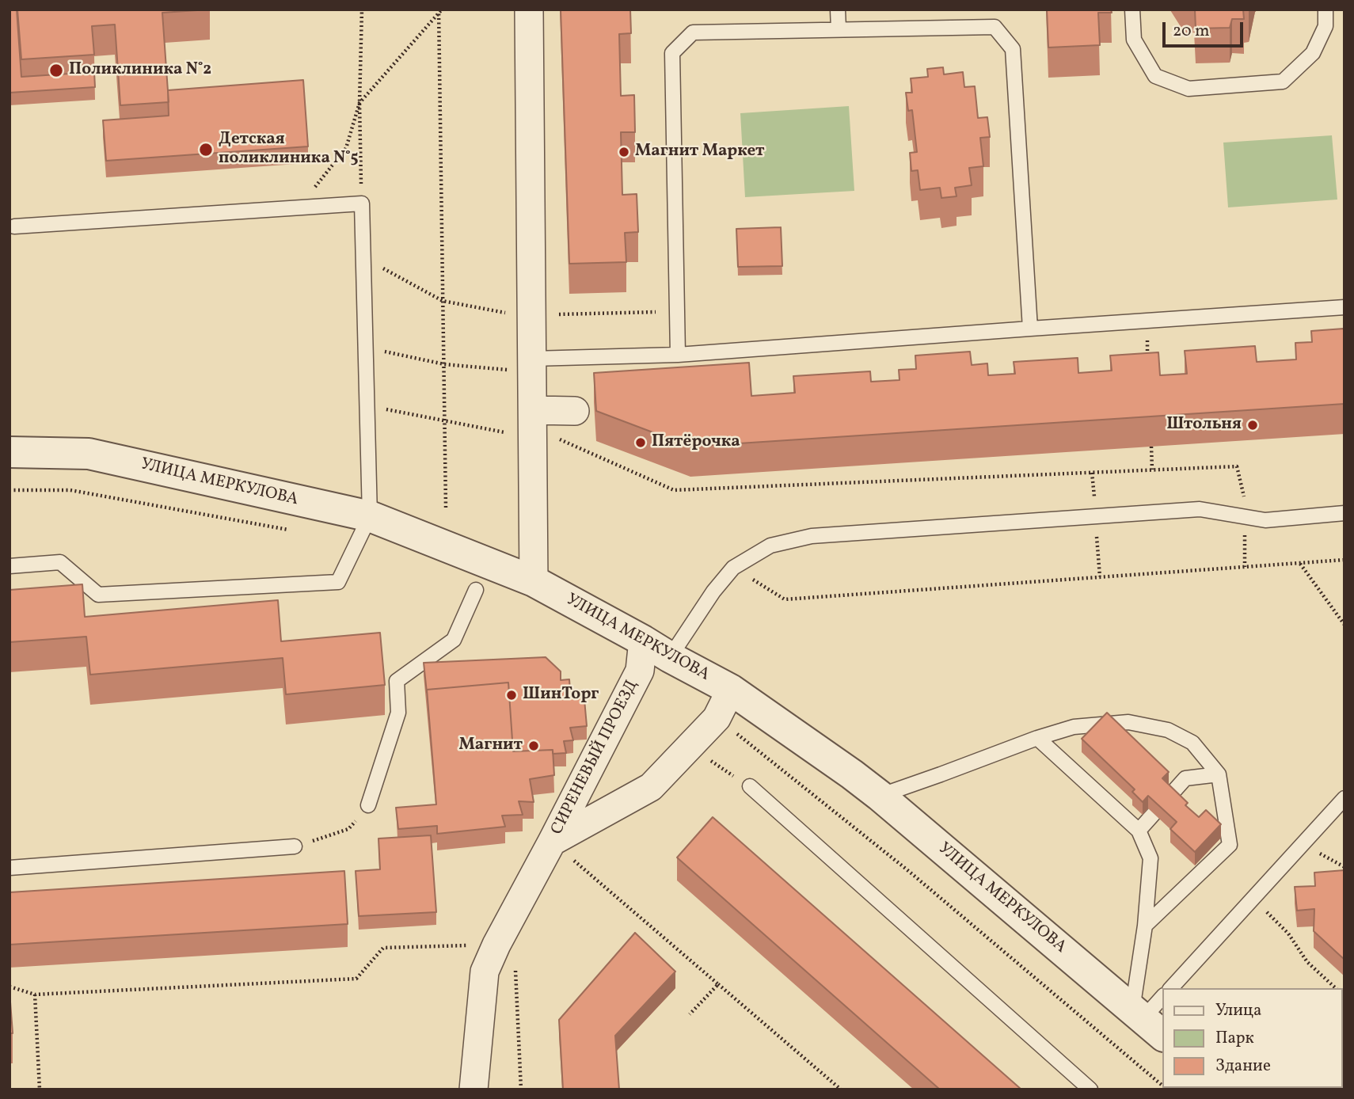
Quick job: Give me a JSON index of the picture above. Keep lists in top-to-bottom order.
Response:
{
  "streets": {
    "street": ["УЛИЦА МЕРКУЛОВА", "СИРЕНЕВЫЙ ПРОЕЗД"]
  },
  "crossings": [
    ["УЛИЦА МЕРКУЛОВА", "СИРЕНЕВЫЙ ПРОЕЗД"]
  ],
  "places": [
    "Поликлиника N˚2",
    "Детская поликлиника N˚5",
    "Магнит Маркет",
    "Штольня",
    "Пятёрочка",
    "ШинТорг",
    "Магнит"
  ],
  "legend": ["Улица", "Парк", "Здание"],
  "scale_bar": "20 m"
}
